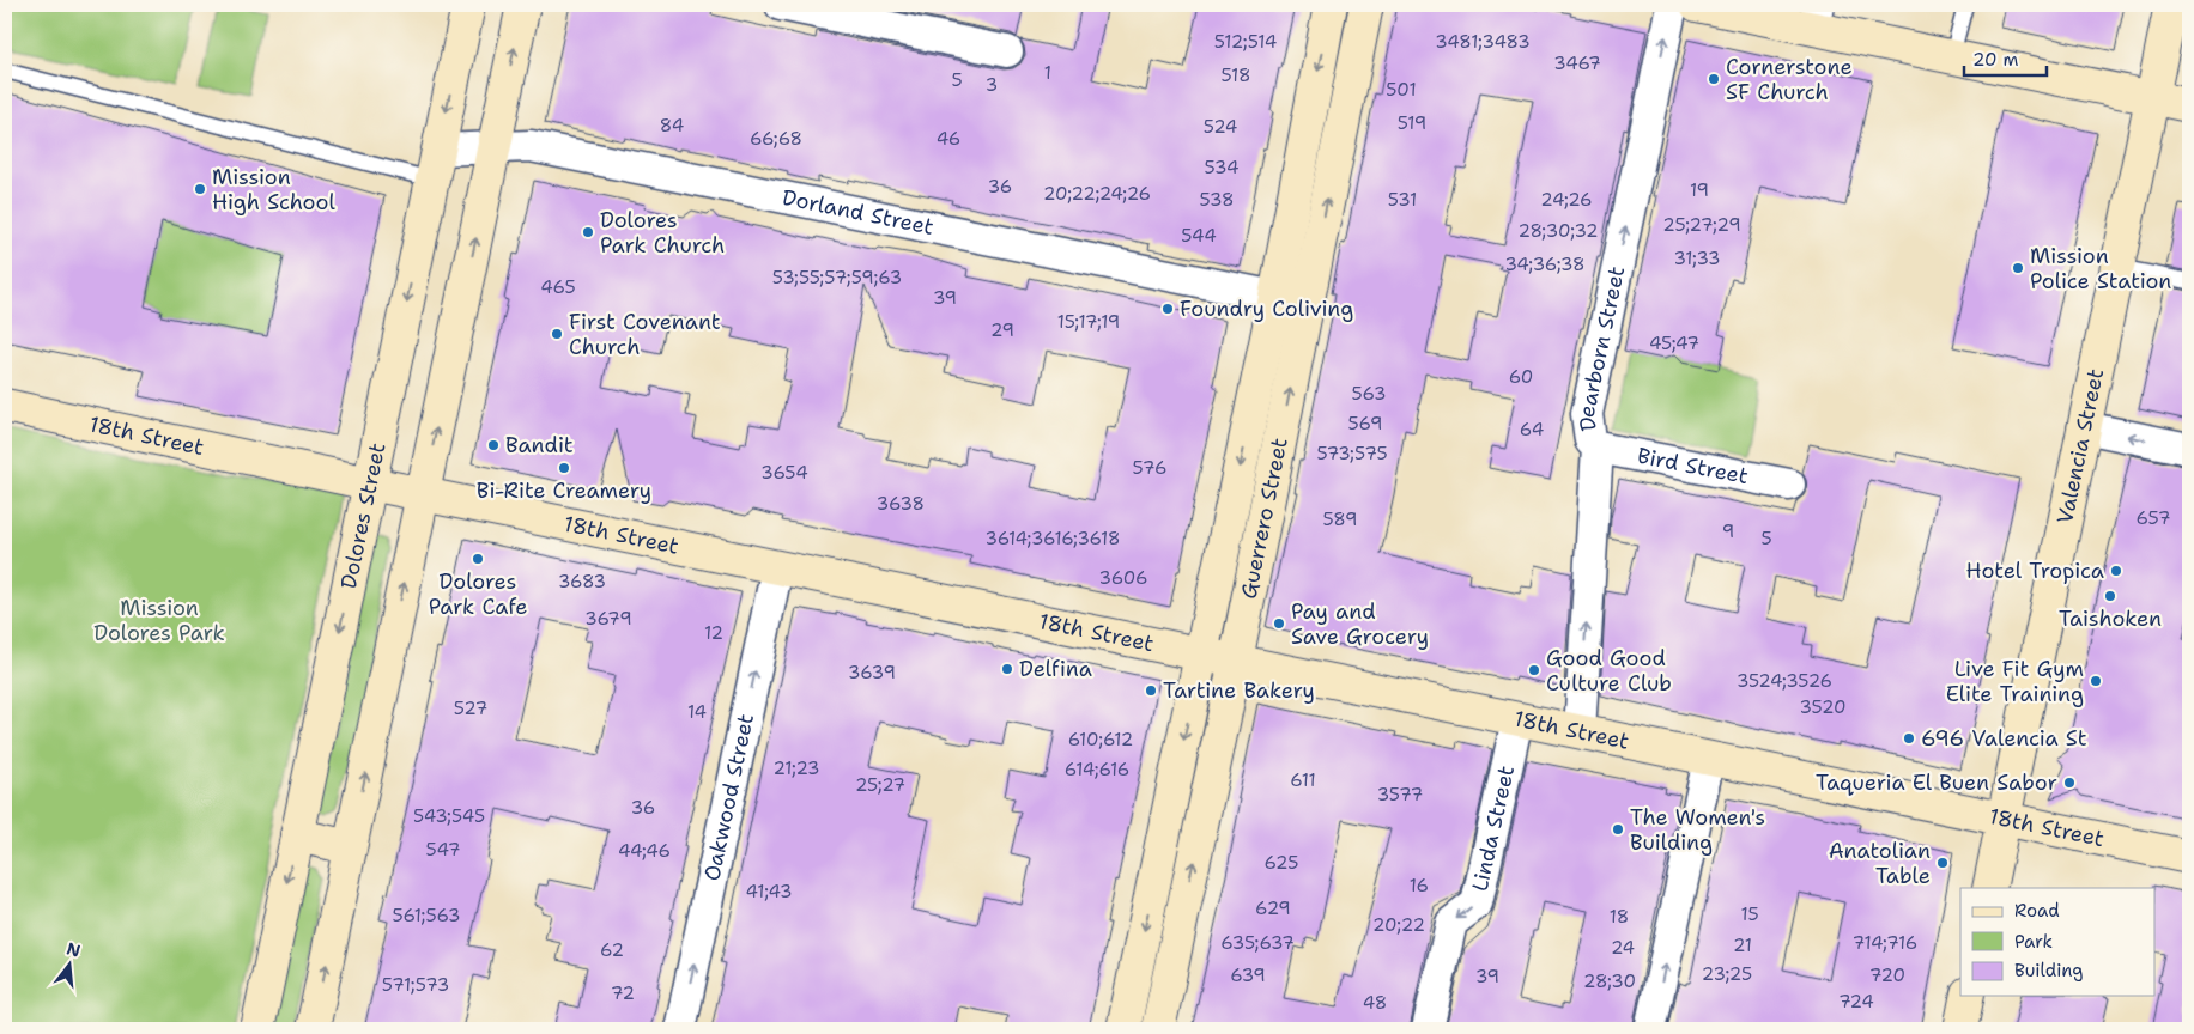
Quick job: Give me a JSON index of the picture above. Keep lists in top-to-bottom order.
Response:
{
  "streets": {
    "main road": [
      "18th Street",
      "Valencia Street",
      "Dolores Street",
      "Guerrero Street"
    ],
    "street": [
      "Dorland Street",
      "Dearborn Street",
      "Bird Street",
      "Oakwood Street",
      "Linda Street"
    ]
  },
  "crossings": [
    ["Dorland Street", "Dolores Street"],
    ["Dorland Street", "Guerrero Street"],
    ["Dearborn Street", "18th Street"],
    ["Dearborn Street", "Bird Street"],
    ["18th Street", "Valencia Street"],
    ["18th Street", "Dolores Street"],
    ["18th Street", "Guerrero Street"],
    ["18th Street", "Oakwood Street"],
    ["18th Street", "Linda Street"]
  ],
  "one_way": ["Dearborn Street", "Oakwood Street"],
  "parks": ["Mission Dolores Park"],
  "places": [
    "Cornerstone SF Church",
    "Mission High School",
    "Dolores Park Church",
    "Mission Police Station",
    "Foundry Coliving",
    "First Covenant Church",
    "Bandit",
    "Bi-Rite Creamery",
    "Dolores Park Cafe",
    "Hotel Tropica",
    "Taishoken",
    "Pay and Save Grocery",
    "Delfina",
    "Good Good Culture Club",
    "Live Fit Gym Elite Training",
    "Tartine Bakery",
    "696 Valencia St",
    "Taqueria El Buen Sabor",
    "The Women's Building",
    "Anatolian Table"
  ],
  "house_numbers": [
    "512;514",
    "3481;3483",
    "3467",
    "1",
    "518",
    "5",
    "3",
    "501",
    "519",
    "84",
    "524",
    "66;68",
    "46",
    "534",
    "36",
    "19",
    "20;22;24;26",
    "538",
    "531",
    "24;26",
    "25;27;29",
    "28;30;32",
    "544",
    "31;33",
    "34;36;38",
    "53;55;57;59;63",
    "465",
    "39",
    "15;17;19",
    "29",
    "45;47",
    "60",
    "563",
    "569",
    "64",
    "573;575",
    "576",
    "3654",
    "3638",
    "657",
    "589",
    "9",
    "3614;3616;3618",
    "5",
    "3606",
    "3683",
    "3679",
    "12",
    "3639",
    "3524;3526",
    "3520",
    "527",
    "14",
    "610;612",
    "21;23",
    "614;616",
    "611",
    "25;27",
    "3577",
    "36",
    "543;545",
    "547",
    "44;46",
    "625",
    "16",
    "41;43",
    "629",
    "15",
    "561;563",
    "18",
    "20;22",
    "635;637",
    "714;716",
    "21",
    "24",
    "62",
    "23;25",
    "639",
    "720",
    "39",
    "28;30",
    "571;573",
    "72",
    "724",
    "48"
  ],
  "legend": ["Road", "Park", "Building"],
  "scale_bar": "20 m",
  "north": "top"
}
